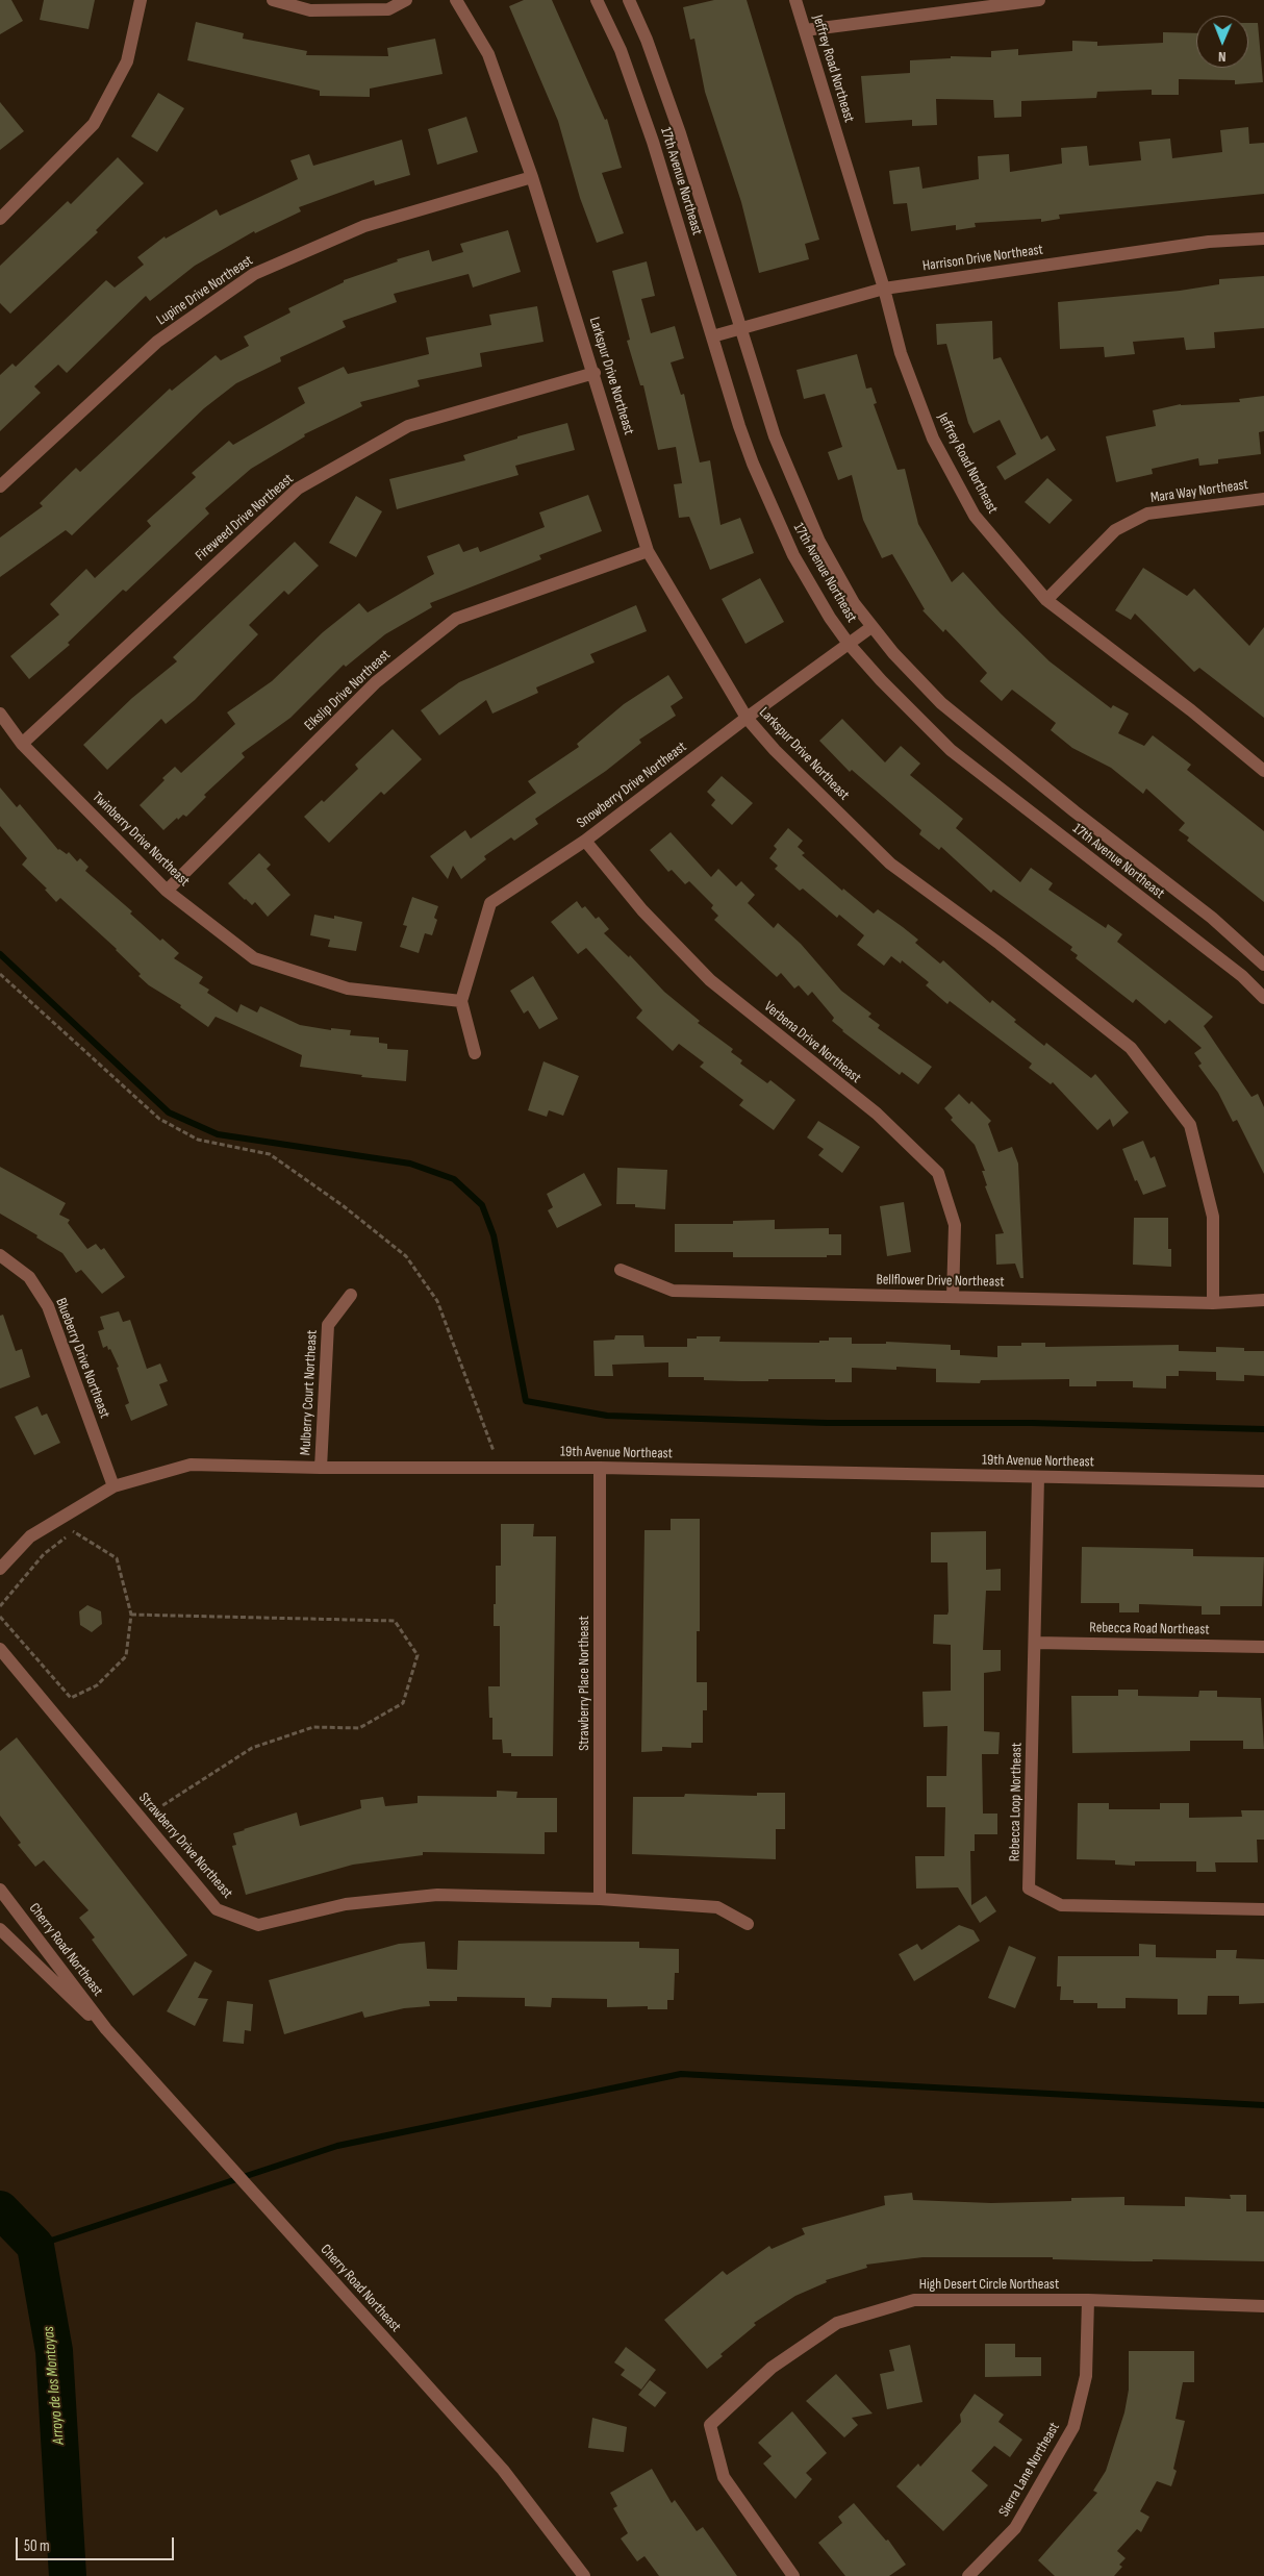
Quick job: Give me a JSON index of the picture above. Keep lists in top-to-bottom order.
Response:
{
  "streets": {
    "street": [
      "Jeffrey Road Northeast",
      "17th Avenue Northeast",
      "Harrison Drive Northeast",
      "Lupine Drive Northeast",
      "Larkspur Drive Northeast",
      "Mara Way Northeast",
      "Fireweed Drive Northeast",
      "Elkslip Drive Northeast",
      "Snowberry Drive Northeast",
      "Twinberry Drive Northeast",
      "Verbena Drive Northeast",
      "Bellflower Drive Northeast",
      "Blueberry Drive Northeast",
      "Mulberry Court Northeast",
      "19th Avenue Northeast",
      "Rebecca Road Northeast",
      "Strawberry Place Northeast",
      "Rebecca Loop Northeast",
      "Strawberry Drive Northeast",
      "Cherry Road Northeast",
      "High Desert Circle Northeast",
      "Sierra Lane Northeast"
    ]
  },
  "crossings": [
    ["Jeffrey Road Northeast", "Harrison Drive Northeast"],
    ["Jeffrey Road Northeast", "Mara Way Northeast"],
    ["17th Avenue Northeast", "Harrison Drive Northeast"],
    ["17th Avenue Northeast", "Snowberry Drive Northeast"],
    ["Lupine Drive Northeast", "Larkspur Drive Northeast"],
    ["Larkspur Drive Northeast", "Fireweed Drive Northeast"],
    ["Larkspur Drive Northeast", "Elkslip Drive Northeast"],
    ["Larkspur Drive Northeast", "Snowberry Drive Northeast"],
    ["Larkspur Drive Northeast", "Bellflower Drive Northeast"],
    ["Fireweed Drive Northeast", "Twinberry Drive Northeast"],
    ["Elkslip Drive Northeast", "Twinberry Drive Northeast"],
    ["Snowberry Drive Northeast", "Twinberry Drive Northeast"],
    ["Snowberry Drive Northeast", "Verbena Drive Northeast"],
    ["Verbena Drive Northeast", "Bellflower Drive Northeast"],
    ["Blueberry Drive Northeast", "19th Avenue Northeast"],
    ["Mulberry Court Northeast", "19th Avenue Northeast"],
    ["19th Avenue Northeast", "Strawberry Place Northeast"],
    ["19th Avenue Northeast", "Rebecca Loop Northeast"],
    ["Rebecca Road Northeast", "Rebecca Loop Northeast"],
    ["Strawberry Place Northeast", "Strawberry Drive Northeast"],
    ["High Desert Circle Northeast", "Sierra Lane Northeast"]
  ],
  "water": ["Arroyo de los Montoyas"],
  "scale_bar": "50 m",
  "north": "bottom"
}
